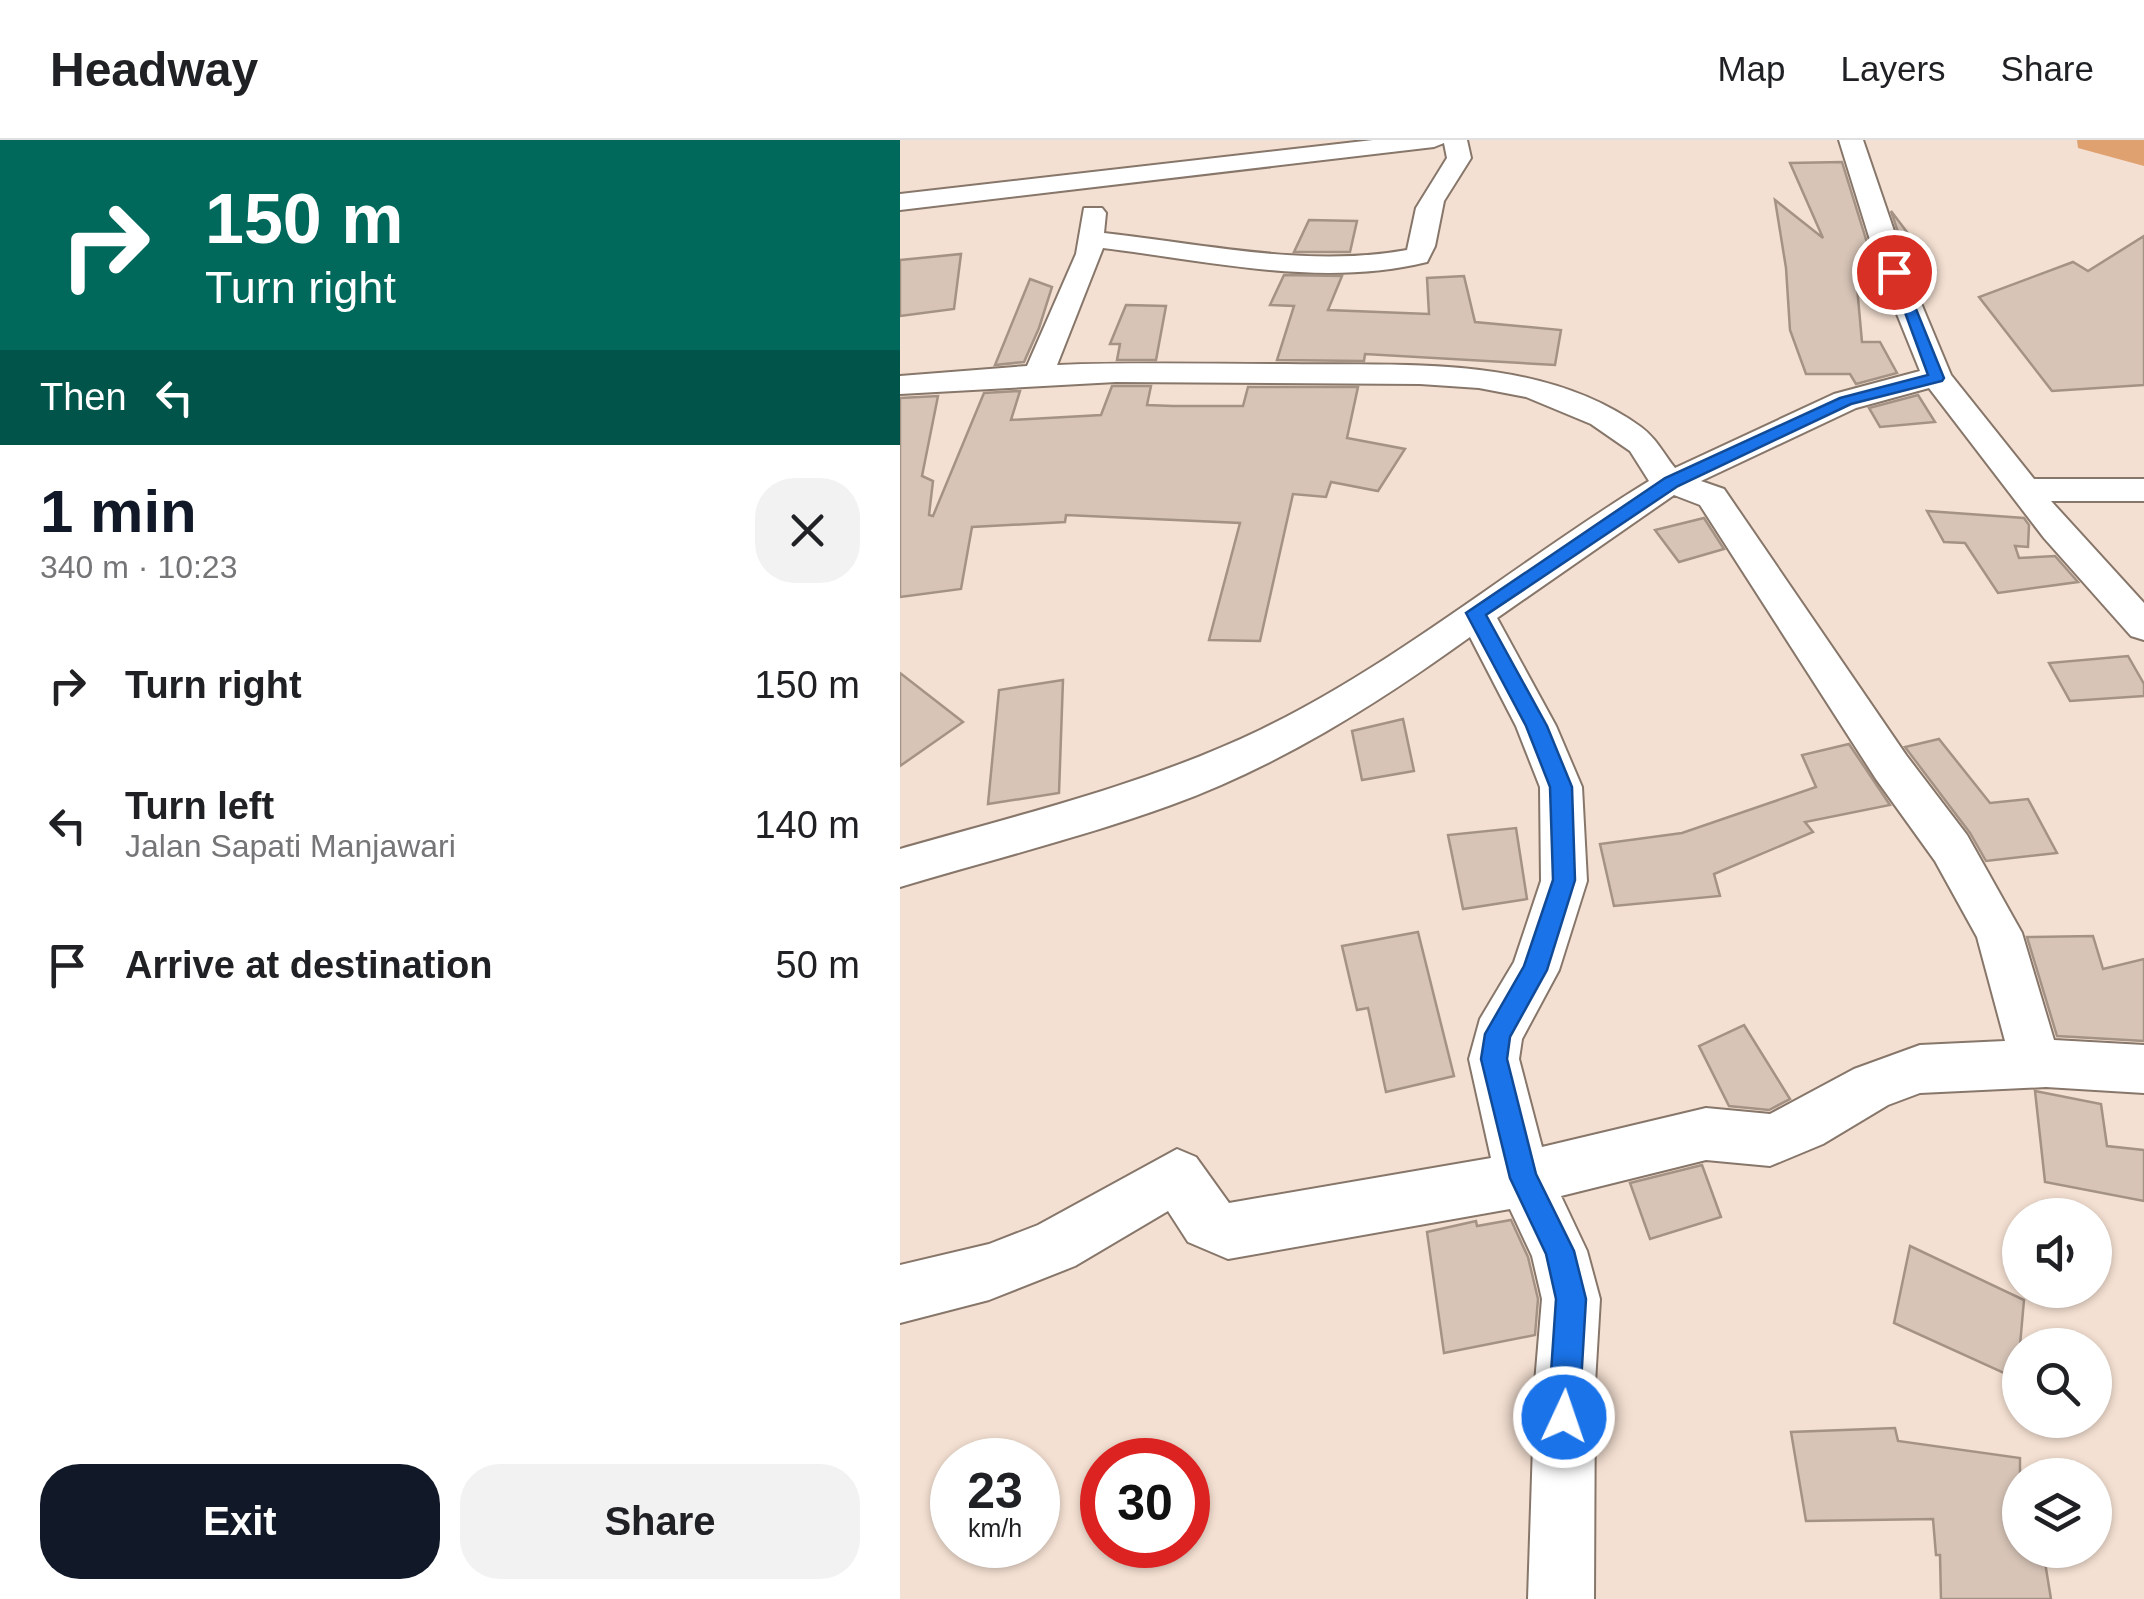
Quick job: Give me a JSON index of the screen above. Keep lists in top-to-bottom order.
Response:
{
  "page": {
    "header": "Headway",
    "nav": ["Map", "Layers", "Share"],
    "turn": ["150 m", "Turn right"],
    "then": "Then",
    "heading": ["1 min", "340 m · 10:23"],
    "list": [
      {
        "name": "Turn right",
        "value": "150 m"
      },
      {
        "name": "Turn left",
        "note": "Jalan Sapati Manjawari",
        "value": "140 m"
      },
      {
        "name": "Arrive at destination",
        "value": "50 m"
      }
    ],
    "speed": "23 km/h",
    "limit": "30",
    "buttons": ["Exit", "Share"]
  }
}
